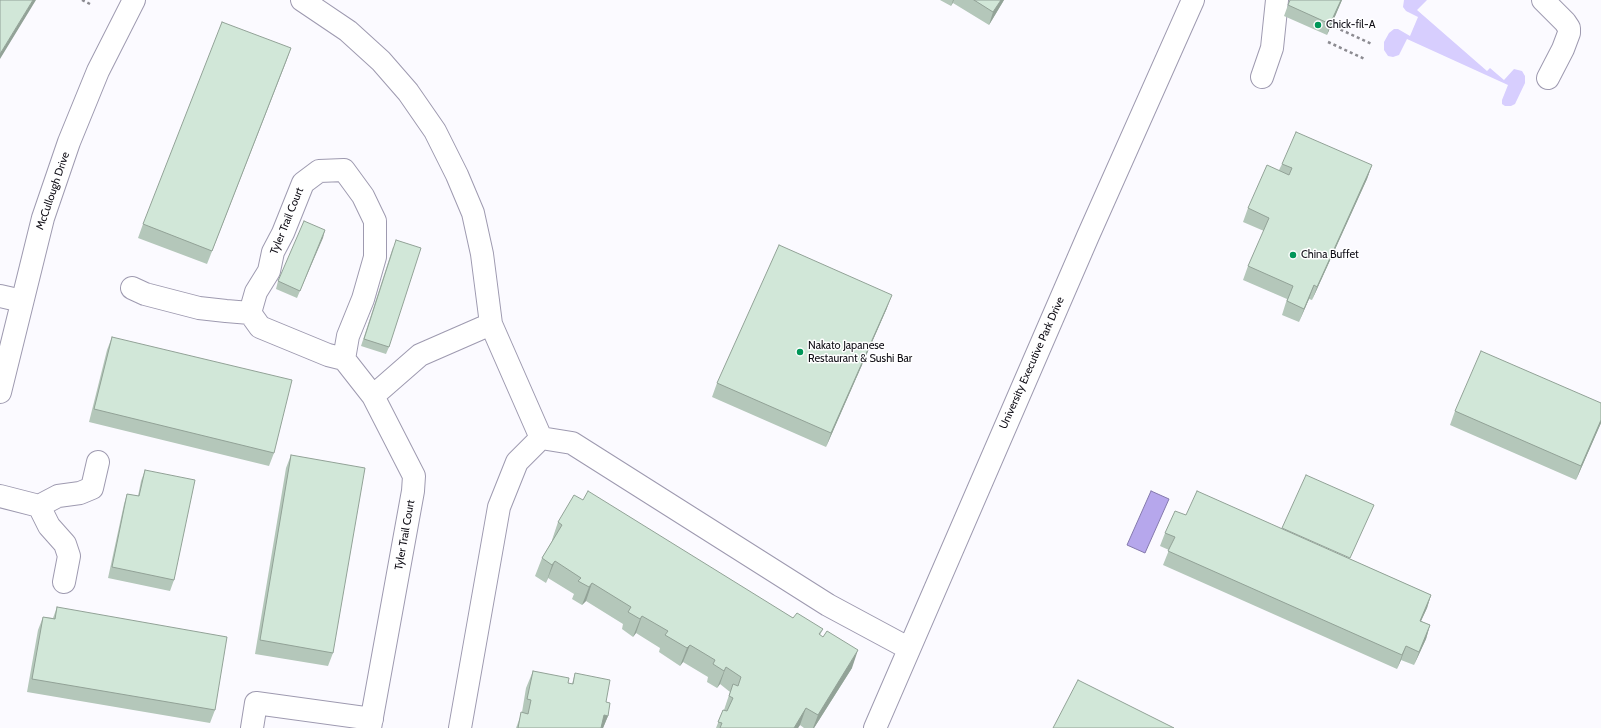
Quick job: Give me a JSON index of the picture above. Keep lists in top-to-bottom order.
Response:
{
  "streets": {
    "street": ["McCullough Drive", "Tyler Trail Court", "University Executive Park Drive"]
  },
  "places": ["Chick-fil-A", "China Buffet", "Nakato Japanese Restaurant & Sushi Bar"]
}
